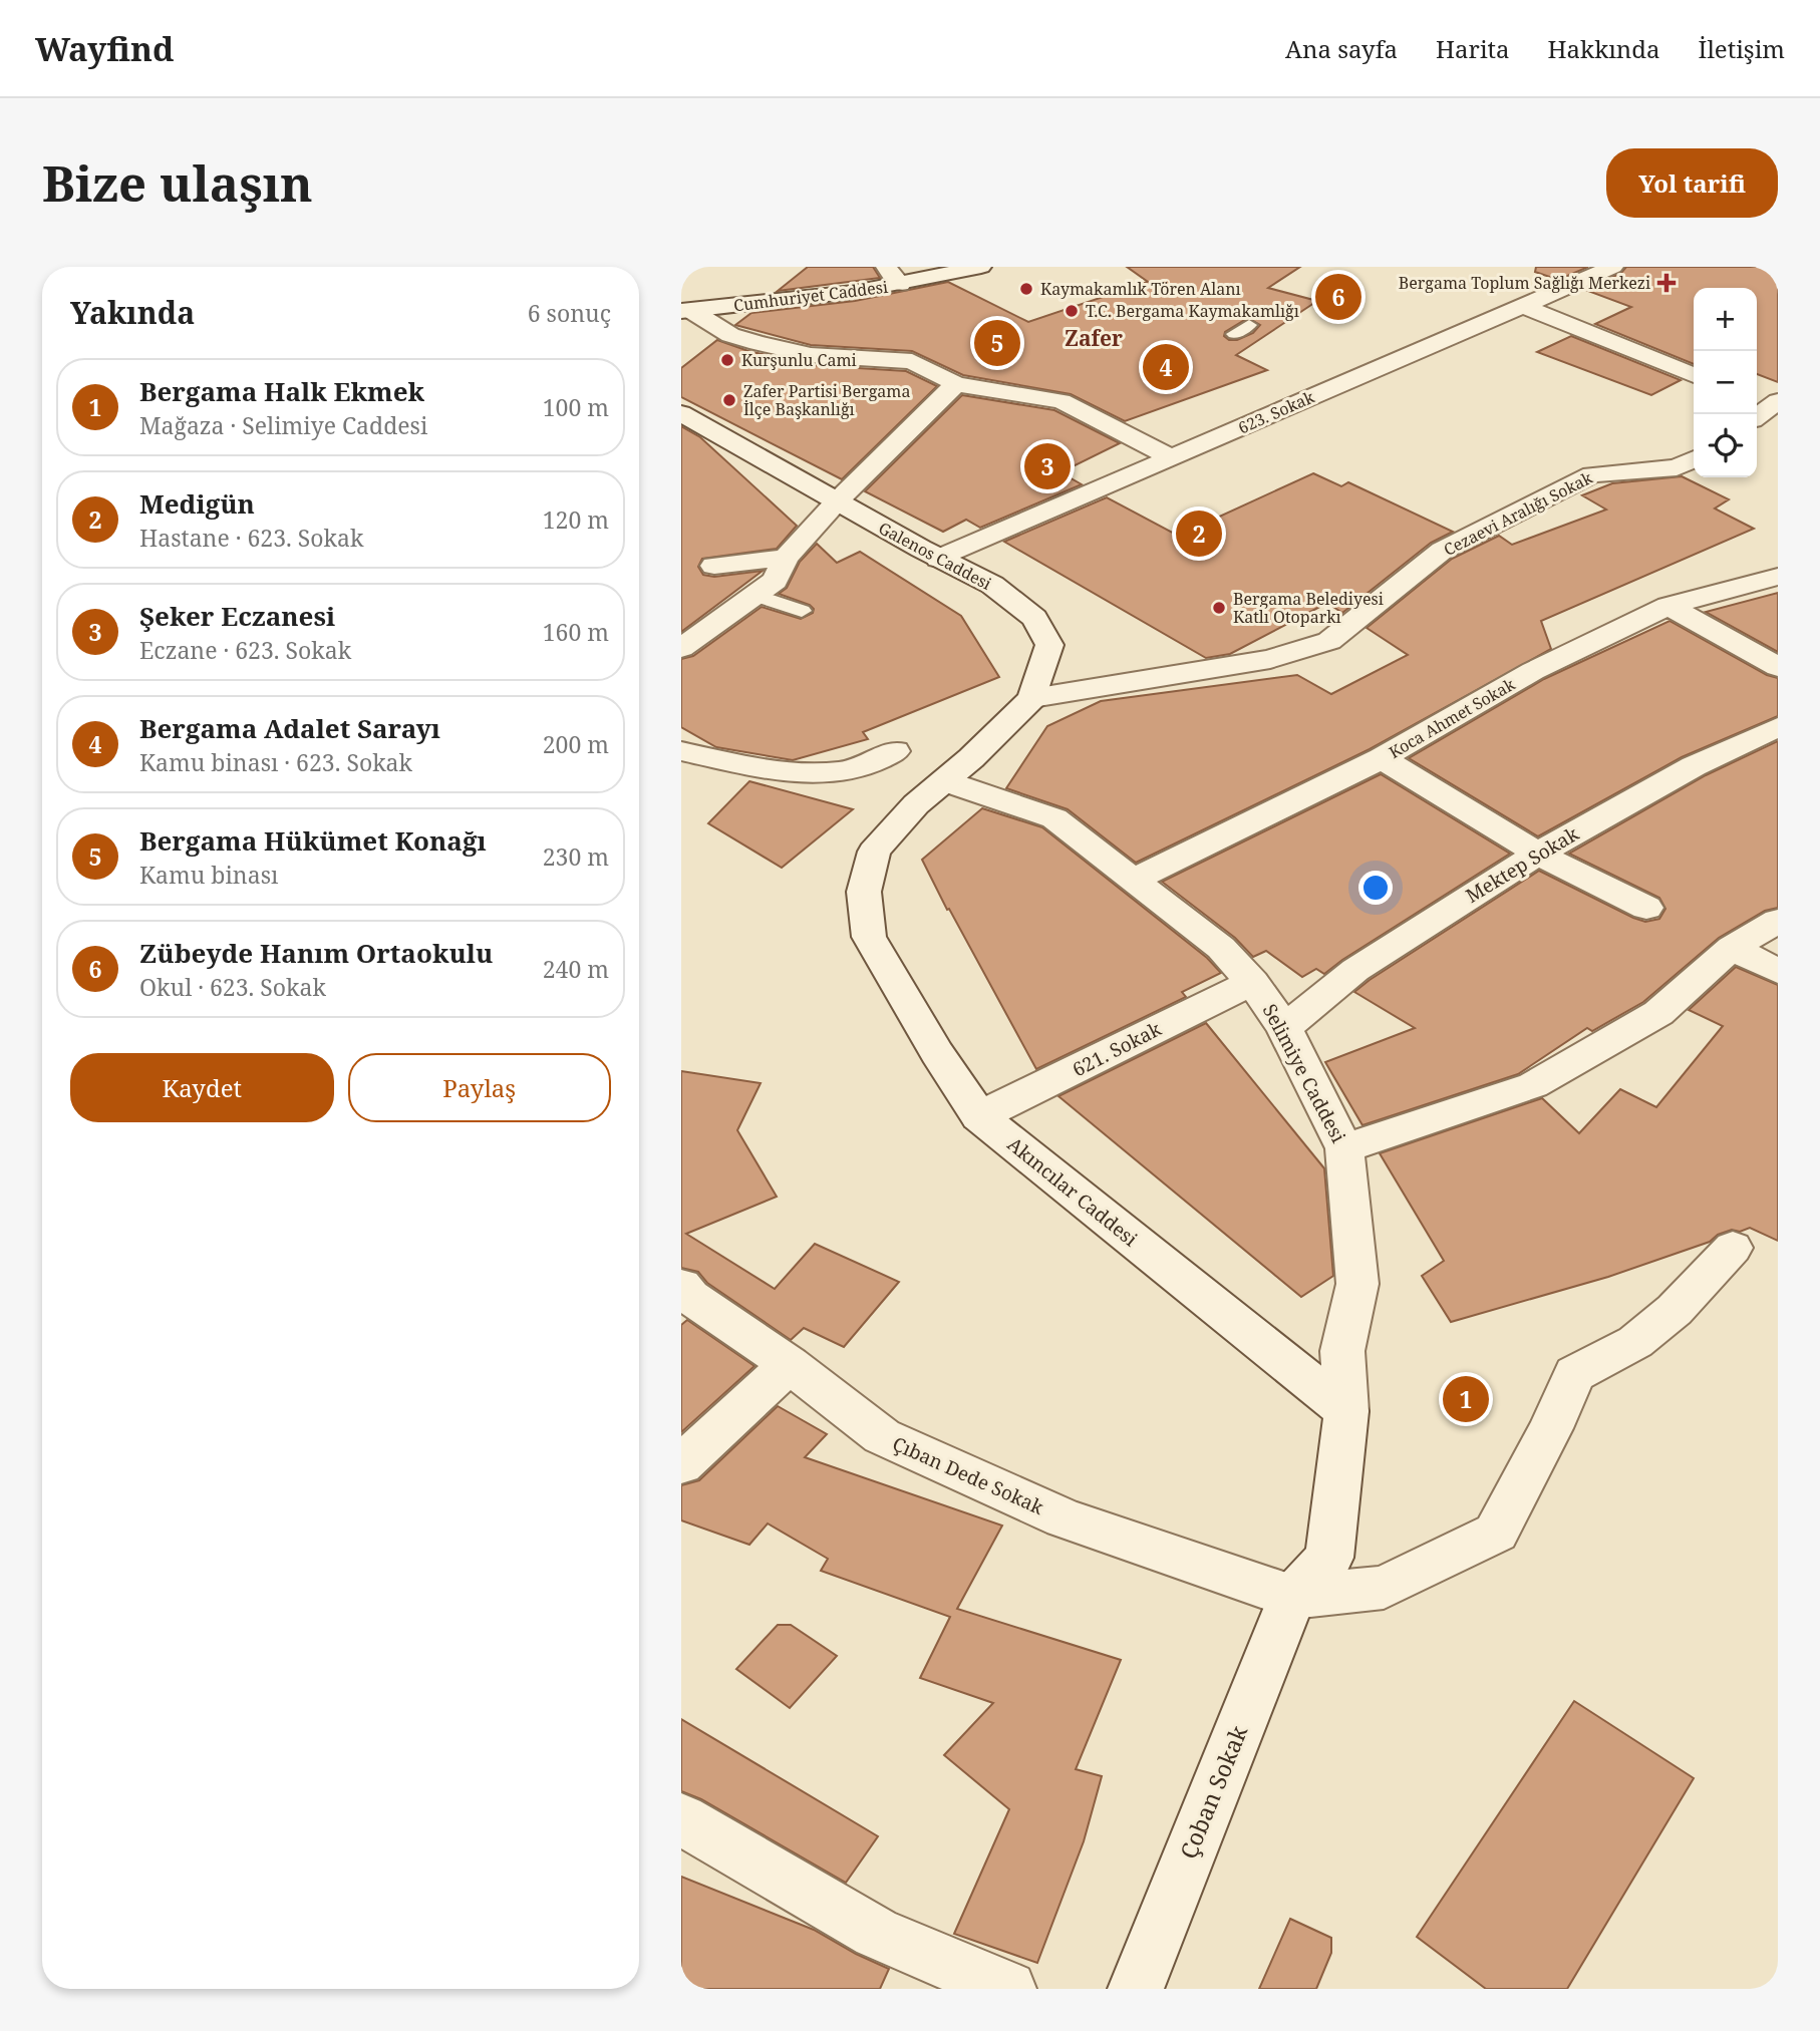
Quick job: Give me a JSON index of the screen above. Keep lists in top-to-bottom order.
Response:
{
  "streets": {
    "street": [
      "Cumhuriyet Caddesi",
      "623. Sokak",
      "Cezaevi Aralığı Sokak",
      "Galenos Caddesi",
      "Koca Ahmet Sokak",
      "Mektep Sokak",
      "621. Sokak",
      "Selimiye Caddesi",
      "Akıncılar Caddesi",
      "Çıban Dede Sokak",
      "Çoban Sokak"
    ]
  },
  "crossings": [
    ["623. Sokak", "Galenos Caddesi"],
    ["Cezaevi Aralığı Sokak", "Galenos Caddesi"],
    ["Galenos Caddesi", "Selimiye Caddesi"],
    ["Galenos Caddesi", "Akıncılar Caddesi"],
    ["Koca Ahmet Sokak", "Selimiye Caddesi"],
    ["Mektep Sokak", "Selimiye Caddesi"],
    ["621. Sokak", "Selimiye Caddesi"],
    ["621. Sokak", "Akıncılar Caddesi"],
    ["Selimiye Caddesi", "Akıncılar Caddesi"],
    ["Çıban Dede Sokak", "Çoban Sokak"]
  ],
  "districts": ["Zafer"],
  "places": {
    "health": ["Bergama Toplum Sağlığı Merkezi"],
    "other": [
      "Kaymakamlık Tören Alanı",
      "T.C. Bergama Kaymakamlığı",
      "Kurşunlu Cami",
      "Zafer Partisi Bergama İlçe Başkanlığı",
      "Bergama Belediyesi Katlı Otoparkı"
    ]
  },
  "page": {
    "header": "Wayfind",
    "nav": [
      "Ana sayfa",
      "Harita",
      "Hakkında",
      "İletişim"
    ],
    "buttons": [
      "Yol tarifi",
      ["Kaydet", "Paylaş"]
    ],
    "title": "Bize ulaşın",
    "heading": ["Yakında", "6 sonuç"],
    "pins": [
      "6",
      "5",
      "4",
      "3",
      "2",
      "1"
    ],
    "map_buttons": ["+", "−"],
    "list": [
      {
        "mark": "1",
        "name": "Bergama Halk Ekmek",
        "note": "Mağaza · Selimiye Caddesi",
        "value": "100 m"
      },
      {
        "mark": "2",
        "name": "Medigün",
        "note": "Hastane · 623. Sokak",
        "value": "120 m"
      },
      {
        "mark": "3",
        "name": "Şeker Eczanesi",
        "note": "Eczane · 623. Sokak",
        "value": "160 m"
      },
      {
        "mark": "4",
        "name": "Bergama Adalet Sarayı",
        "note": "Kamu binası · 623. Sokak",
        "value": "200 m"
      },
      {
        "mark": "5",
        "name": "Bergama Hükümet Konağı",
        "note": "Kamu binası",
        "value": "230 m"
      },
      {
        "mark": "6",
        "name": "Zübeyde Hanım Ortaokulu",
        "note": "Okul · 623. Sokak",
        "value": "240 m"
      }
    ]
  }
}
